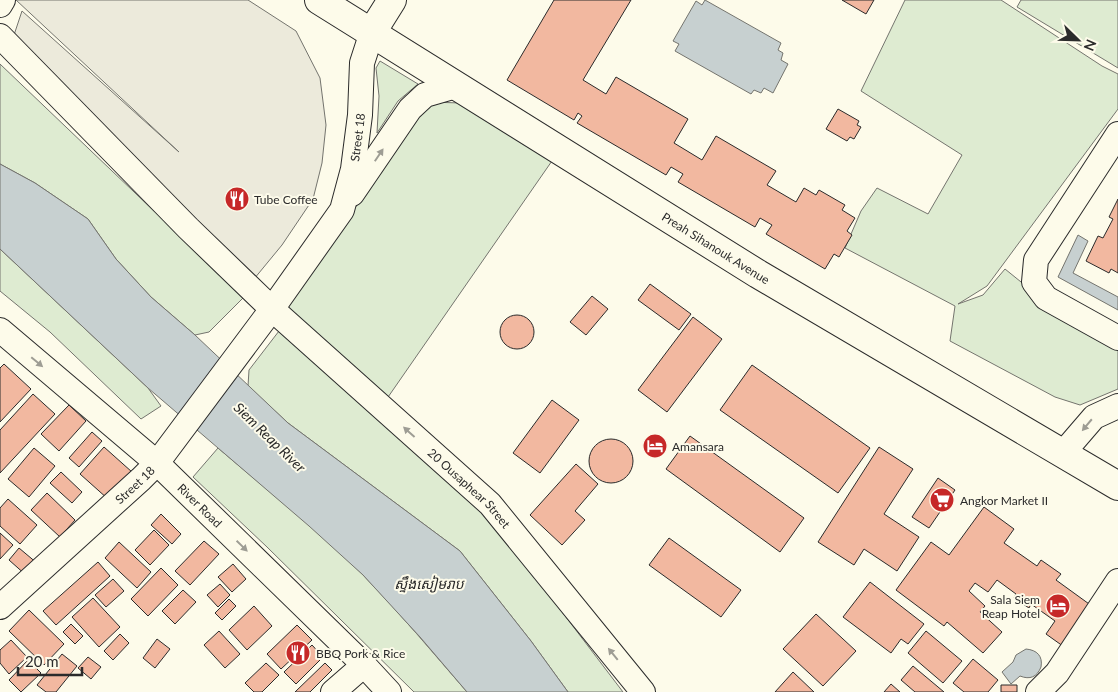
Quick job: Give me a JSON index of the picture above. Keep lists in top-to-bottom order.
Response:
{
  "streets": {
    "main road": ["Preah Sihanouk Avenue"],
    "street": ["Street 18", "20 Ousaphear Street", "River Road"]
  },
  "crossings": [
    ["Street 18", "Preah Sihanouk Avenue"],
    ["Street 18", "20 Ousaphear Street"],
    ["Street 18", "River Road"]
  ],
  "one_way": ["20 Ousaphear Street", "River Road"],
  "water": ["Siem Reap River", "ស្ទឹងសៀមរាប"],
  "places": {
    "restaurant": ["Tube Coffee", "BBQ Pork & Rice"],
    "hotel": ["Amansara", "Sala Siem Reap Hotel"],
    "supermarket": ["Angkor Market II"]
  },
  "scale_bar": "20 m",
  "north": "bottom right"
}
